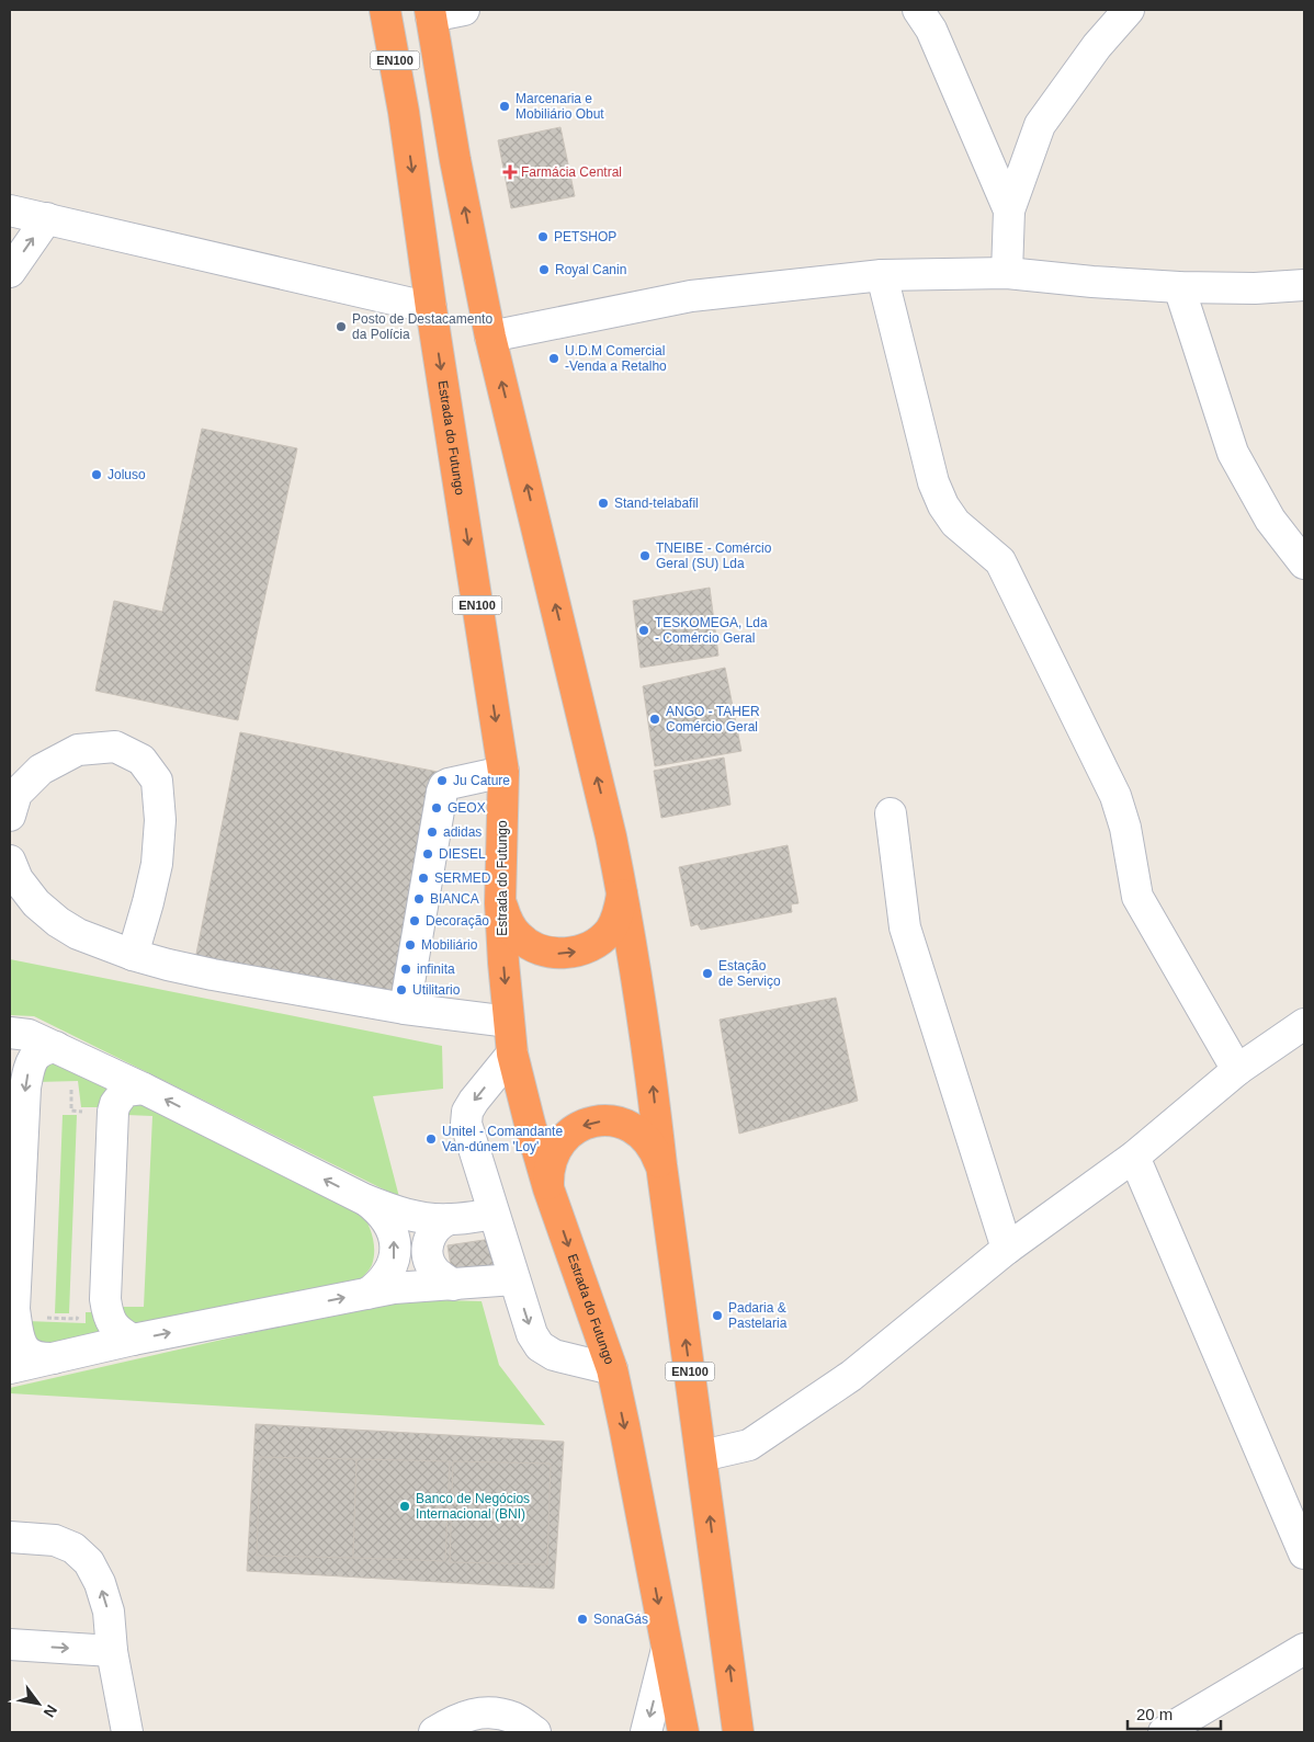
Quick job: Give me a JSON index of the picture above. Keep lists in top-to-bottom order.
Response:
{
  "streets": {
    "highway": ["EN100", "Estrada do Futungo"]
  },
  "places": {
    "other": [
      "Marcenaria e Mobiliário Obut",
      "PETSHOP",
      "Royal Canin",
      "Posto de Destacamento da Polícia",
      "U.D.M Comercial -Venda a Retalho",
      "Joluso",
      "Stand-telabafil",
      "TNEIBE - Comércio Geral (SU) Lda",
      "TESKOMEGA, Lda - Comércio Geral",
      "ANGO - TAHER Comércio Geral",
      "Ju Cature",
      "GEOX",
      "adidas",
      "DIESEL",
      "SERMED",
      "BIANCA",
      "Decoração",
      "Mobiliário",
      "infinita",
      "Estação de Serviço",
      "Utilitario",
      "Unitel - Comandante Van-dúnem 'Loy'",
      "Padaria & Pastelaria",
      "Banco de Negócios Internacional (BNI)",
      "SonaGás"
    ],
    "health": ["Farmácia Central"]
  },
  "scale_bar": "20 m",
  "north": "bottom right"
}
